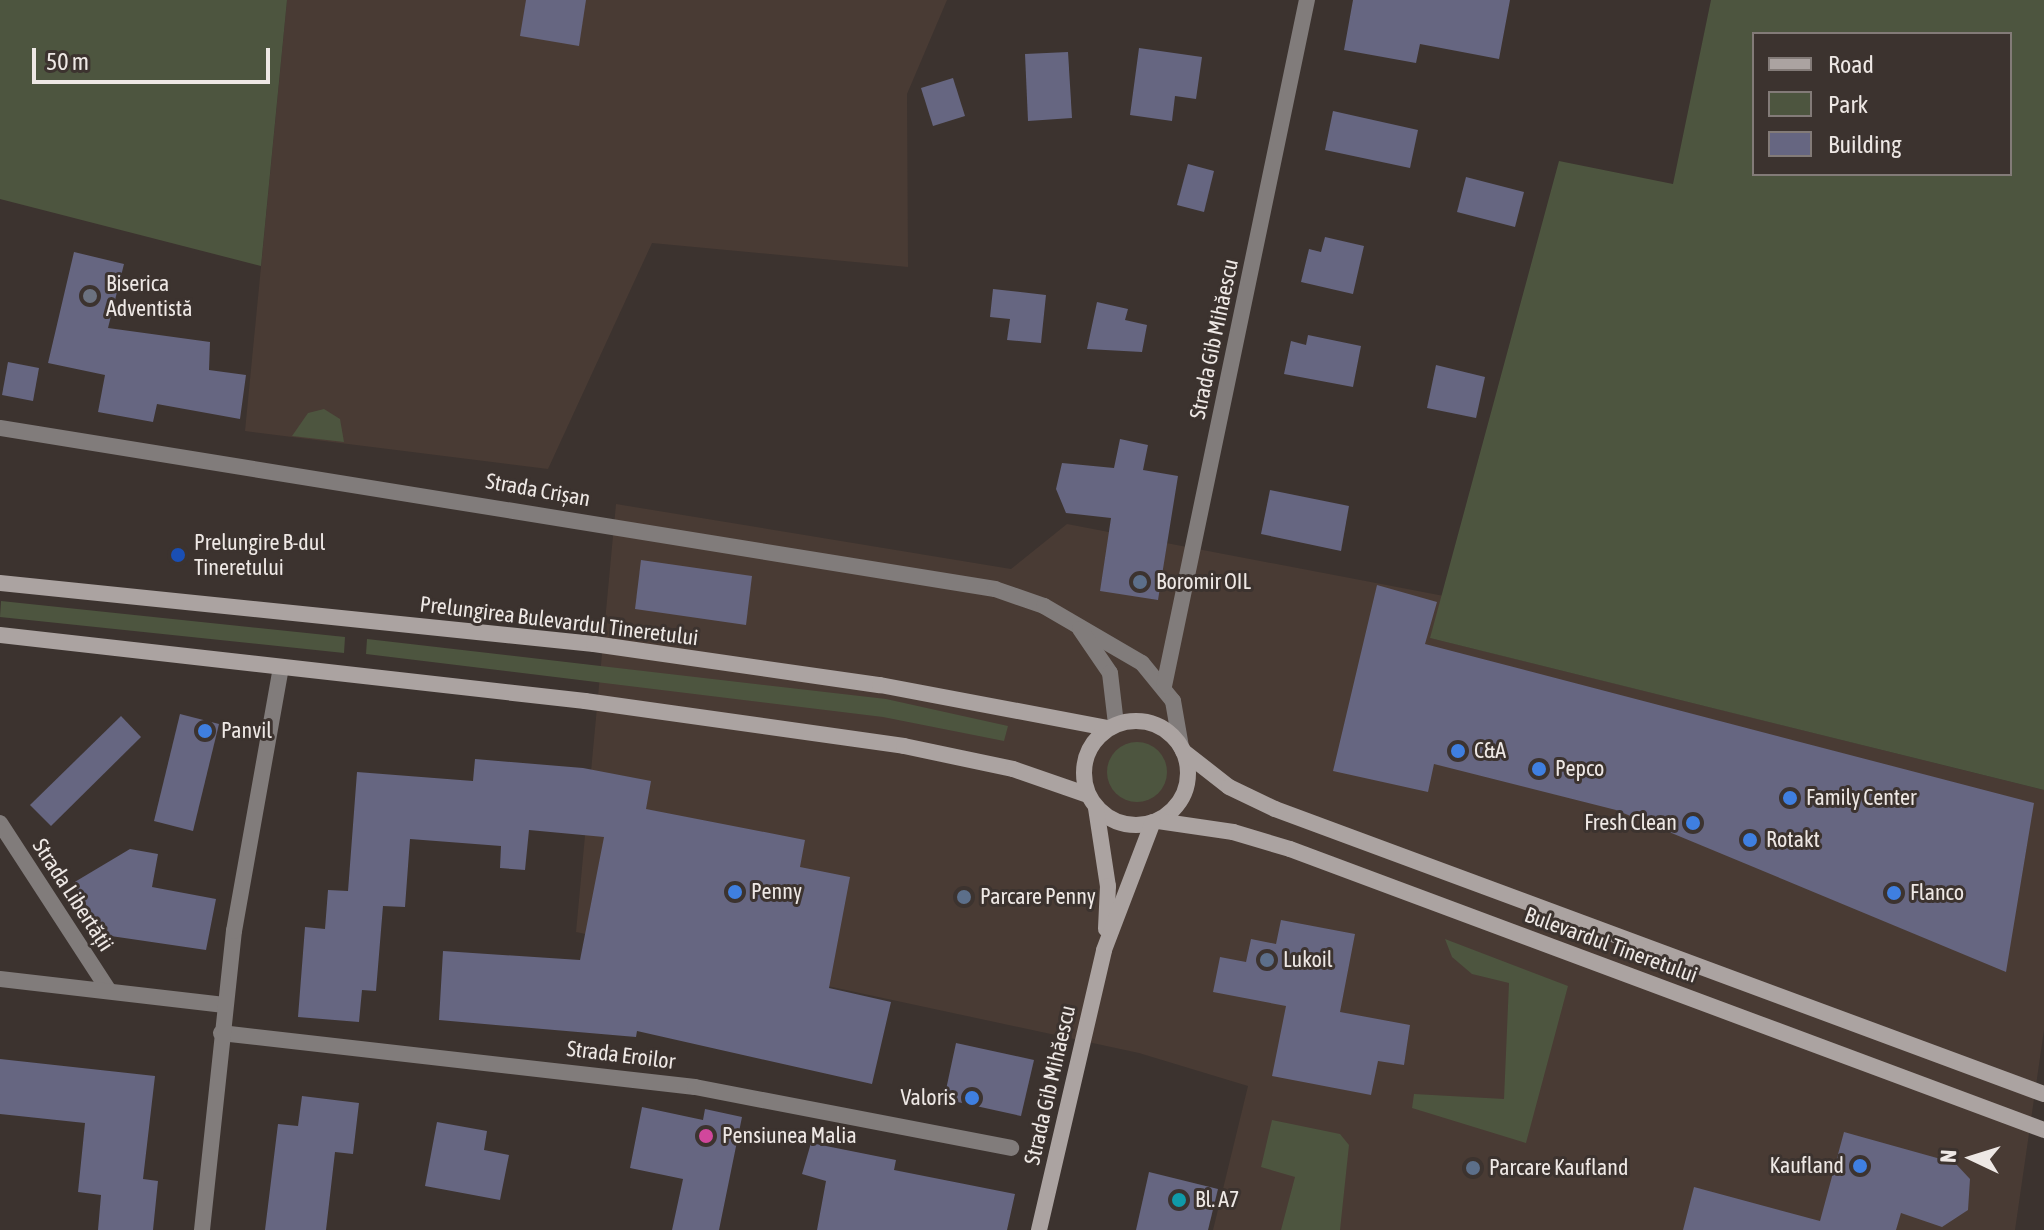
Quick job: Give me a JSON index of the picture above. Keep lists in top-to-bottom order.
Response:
{
  "streets": {
    "main road": ["Strada Gib Mihăescu", "Prelungirea Bulevardul Tineretului", "Bulevardul Tineretului"],
    "street": ["Strada Crișan", "Strada Libertății", "Strada Eroilor"]
  },
  "crossings": [
    ["Strada Gib Mihăescu", "Strada Crișan"],
    ["Strada Gib Mihăescu", "Prelungirea Bulevardul Tineretului"],
    ["Strada Gib Mihăescu", "Bulevardul Tineretului"],
    ["Strada Crișan", "Prelungirea Bulevardul Tineretului"],
    ["Strada Crișan", "Bulevardul Tineretului"],
    ["Prelungirea Bulevardul Tineretului", "Bulevardul Tineretului"]
  ],
  "places": [
    "Biserica Adventistă",
    "Prelungire B-dul Tineretului",
    "Boromir OIL",
    "Panvil",
    "C&A",
    "Pepco",
    "Family Center",
    "Fresh Clean",
    "Rotakt",
    "Penny",
    "Flanco",
    "Parcare Penny",
    "Lukoil",
    "Valoris",
    "Pensiunea Malia",
    "Kaufland",
    "Parcare Kaufland",
    "Bl. A7"
  ],
  "legend": ["Road", "Park", "Building"],
  "scale_bar": "50 m",
  "north": "left"
}
